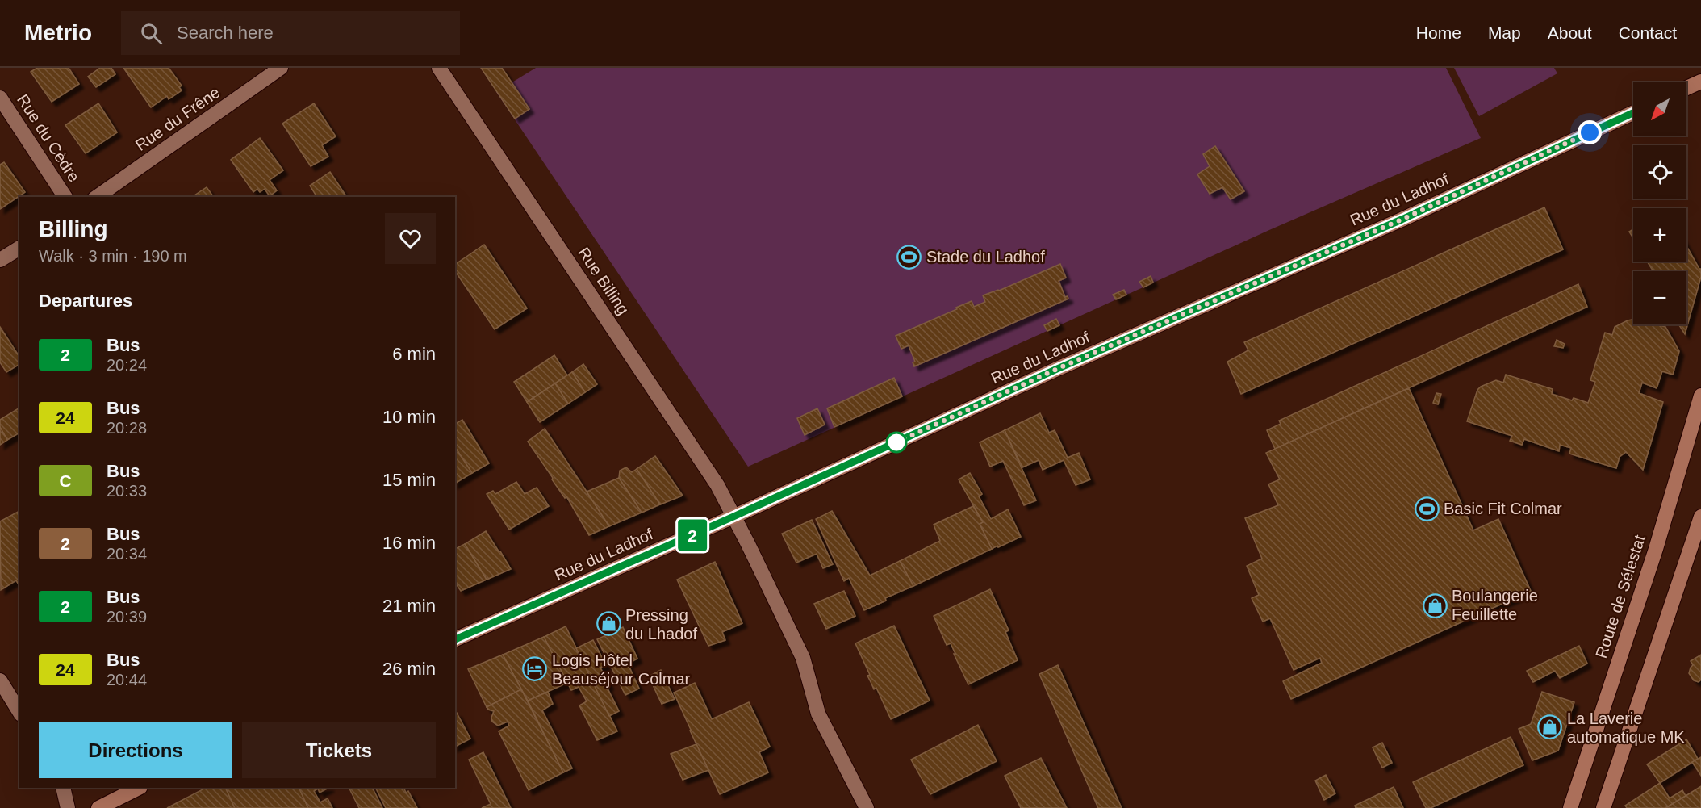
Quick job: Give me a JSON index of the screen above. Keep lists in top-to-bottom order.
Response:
{
  "streets": {
    "main road": ["Rue du Ladhof", "Route de Sélestat"],
    "street": ["Rue du Frêne", "Rue du Cèdre", "Rue Billing"]
  },
  "crossings": [
    ["Rue du Ladhof", "Rue Billing"]
  ],
  "places": {
    "sports": ["Stade du Ladhof", "Basic Fit Colmar"],
    "shop": ["Boulangerie Feuillette", "Pressing du Lhadof", "La Laverie automatique MK"],
    "hotel": ["Logis Hôtel Beauséjour Colmar"]
  },
  "lines": ["bus line 2"],
  "north": "bottom left",
  "page": {
    "header": "Metrio",
    "search": "Search here",
    "nav": [
      "Home",
      "Map",
      "About",
      "Contact"
    ],
    "on_map": "2",
    "map_buttons": ["+", "−"],
    "heading": [
      ["Billing", "Walk · 3 min · 190 m"],
      "Departures"
    ],
    "list": [
      {
        "mark": "2",
        "name": "Bus",
        "note": "20:24",
        "value": "6 min"
      },
      {
        "mark": "24",
        "name": "Bus",
        "note": "20:28",
        "value": "10 min"
      },
      {
        "mark": "C",
        "name": "Bus",
        "note": "20:33",
        "value": "15 min"
      },
      {
        "mark": "2",
        "name": "Bus",
        "note": "20:34",
        "value": "16 min"
      },
      {
        "mark": "2",
        "name": "Bus",
        "note": "20:39",
        "value": "21 min"
      },
      {
        "mark": "24",
        "name": "Bus",
        "note": "20:44",
        "value": "26 min"
      }
    ],
    "buttons": ["Directions", "Tickets"]
  }
}
